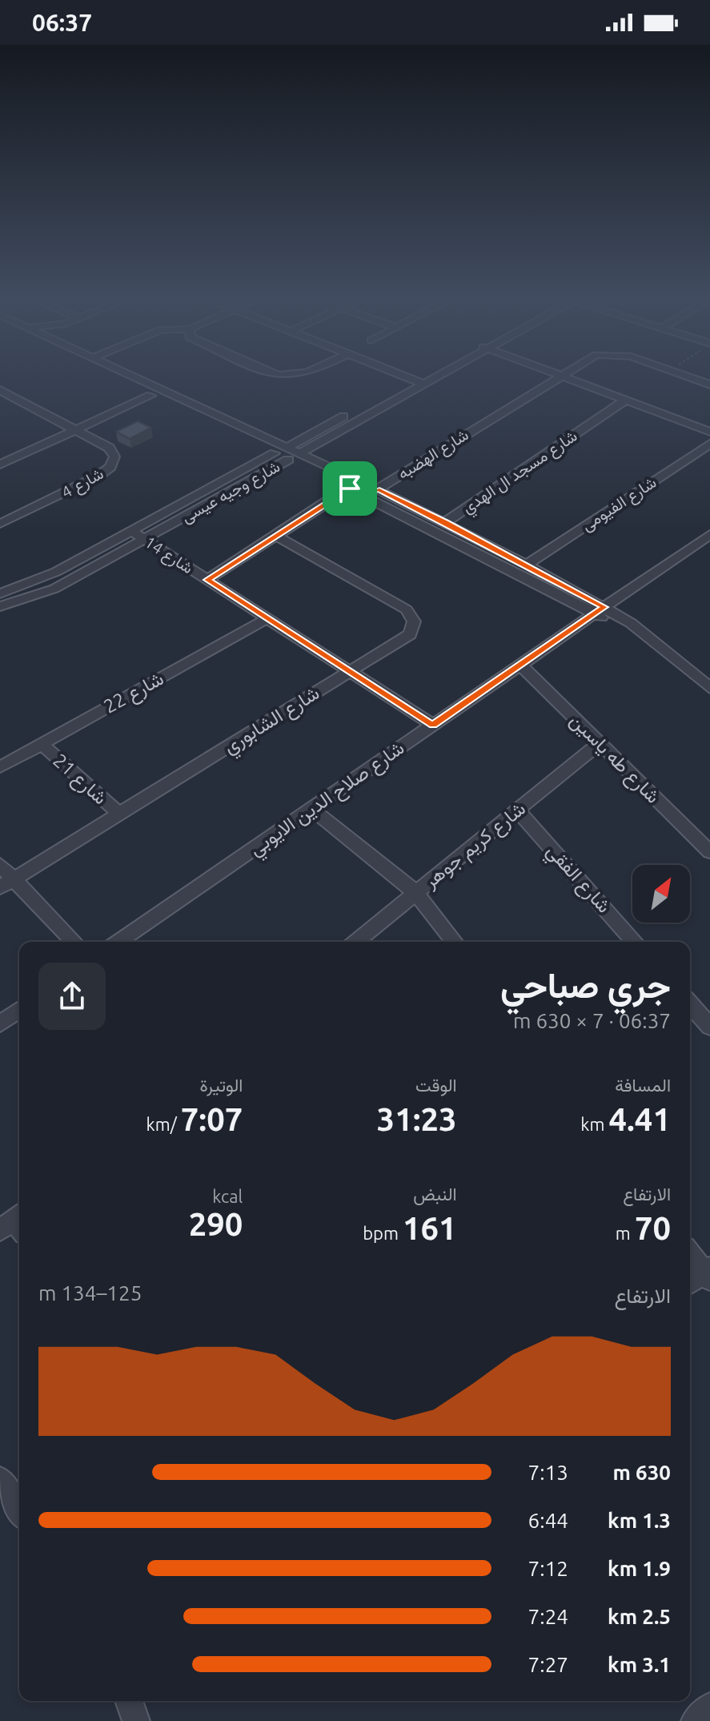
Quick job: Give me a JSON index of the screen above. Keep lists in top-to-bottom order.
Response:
{
  "streets": {
    "street": [
      "شارع الهضبه",
      "شارع مسجد ال الهدي",
      "شارع 4",
      "شارع وجيه عيسى",
      "شارع الفيومى",
      "شارع 14",
      "شارع 22",
      "شارع الشابوري",
      "شارع طه ياسين",
      "شارع 21",
      "شارع صلاح الدين الايوبي",
      "شارع كريم جوهر",
      "شارع الفقي"
    ]
  },
  "crossings": [
    ["شارع وجيه عيسى", "شارع 14"],
    ["شارع 14", "شارع 22"],
    ["شارع 14", "شارع الشابوري"],
    ["شارع 14", "شارع صلاح الدين الايوبي"],
    ["شارع 22", "شارع 21"],
    ["شارع الشابوري", "شارع 21"],
    ["شارع طه ياسين", "شارع صلاح الدين الايوبي"],
    ["شارع طه ياسين", "شارع كريم جوهر"],
    ["شارع كريم جوهر", "شارع الفقي"]
  ],
  "north": "top right",
  "page": {
    "status": "06:37",
    "heading": ["جري صباحي", "06:37 · 7 × 630 m"],
    "stats": [
      ["المسافة", "4.41 km"],
      ["الوقت", "31:23"],
      ["الوتيرة", "7:07 /km"],
      ["الارتفاع", "70 m"],
      ["النبض", "161 bpm"],
      ["kcal", "290"]
    ],
    "chart": ["الارتفاع", "125–134 m"],
    "list": [
      {
        "name": "630 m",
        "note": "7:13"
      },
      {
        "name": "1.3 km",
        "note": "6:44"
      },
      {
        "name": "1.9 km",
        "note": "7:12"
      },
      {
        "name": "2.5 km",
        "note": "7:24"
      },
      {
        "name": "3.1 km",
        "note": "7:27"
      }
    ]
  }
}
